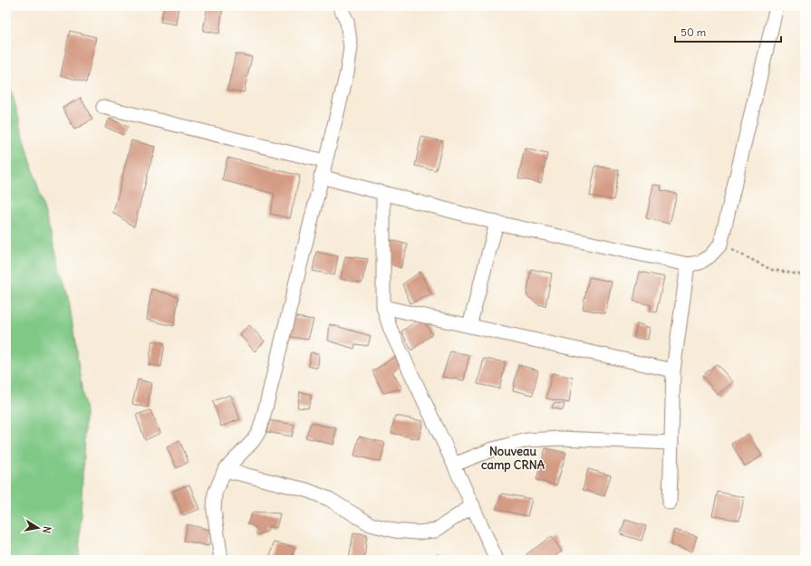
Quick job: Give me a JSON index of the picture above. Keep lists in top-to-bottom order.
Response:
{
  "districts": ["Nouveau camp CRNA"],
  "scale_bar": "50 m",
  "north": "right"
}
